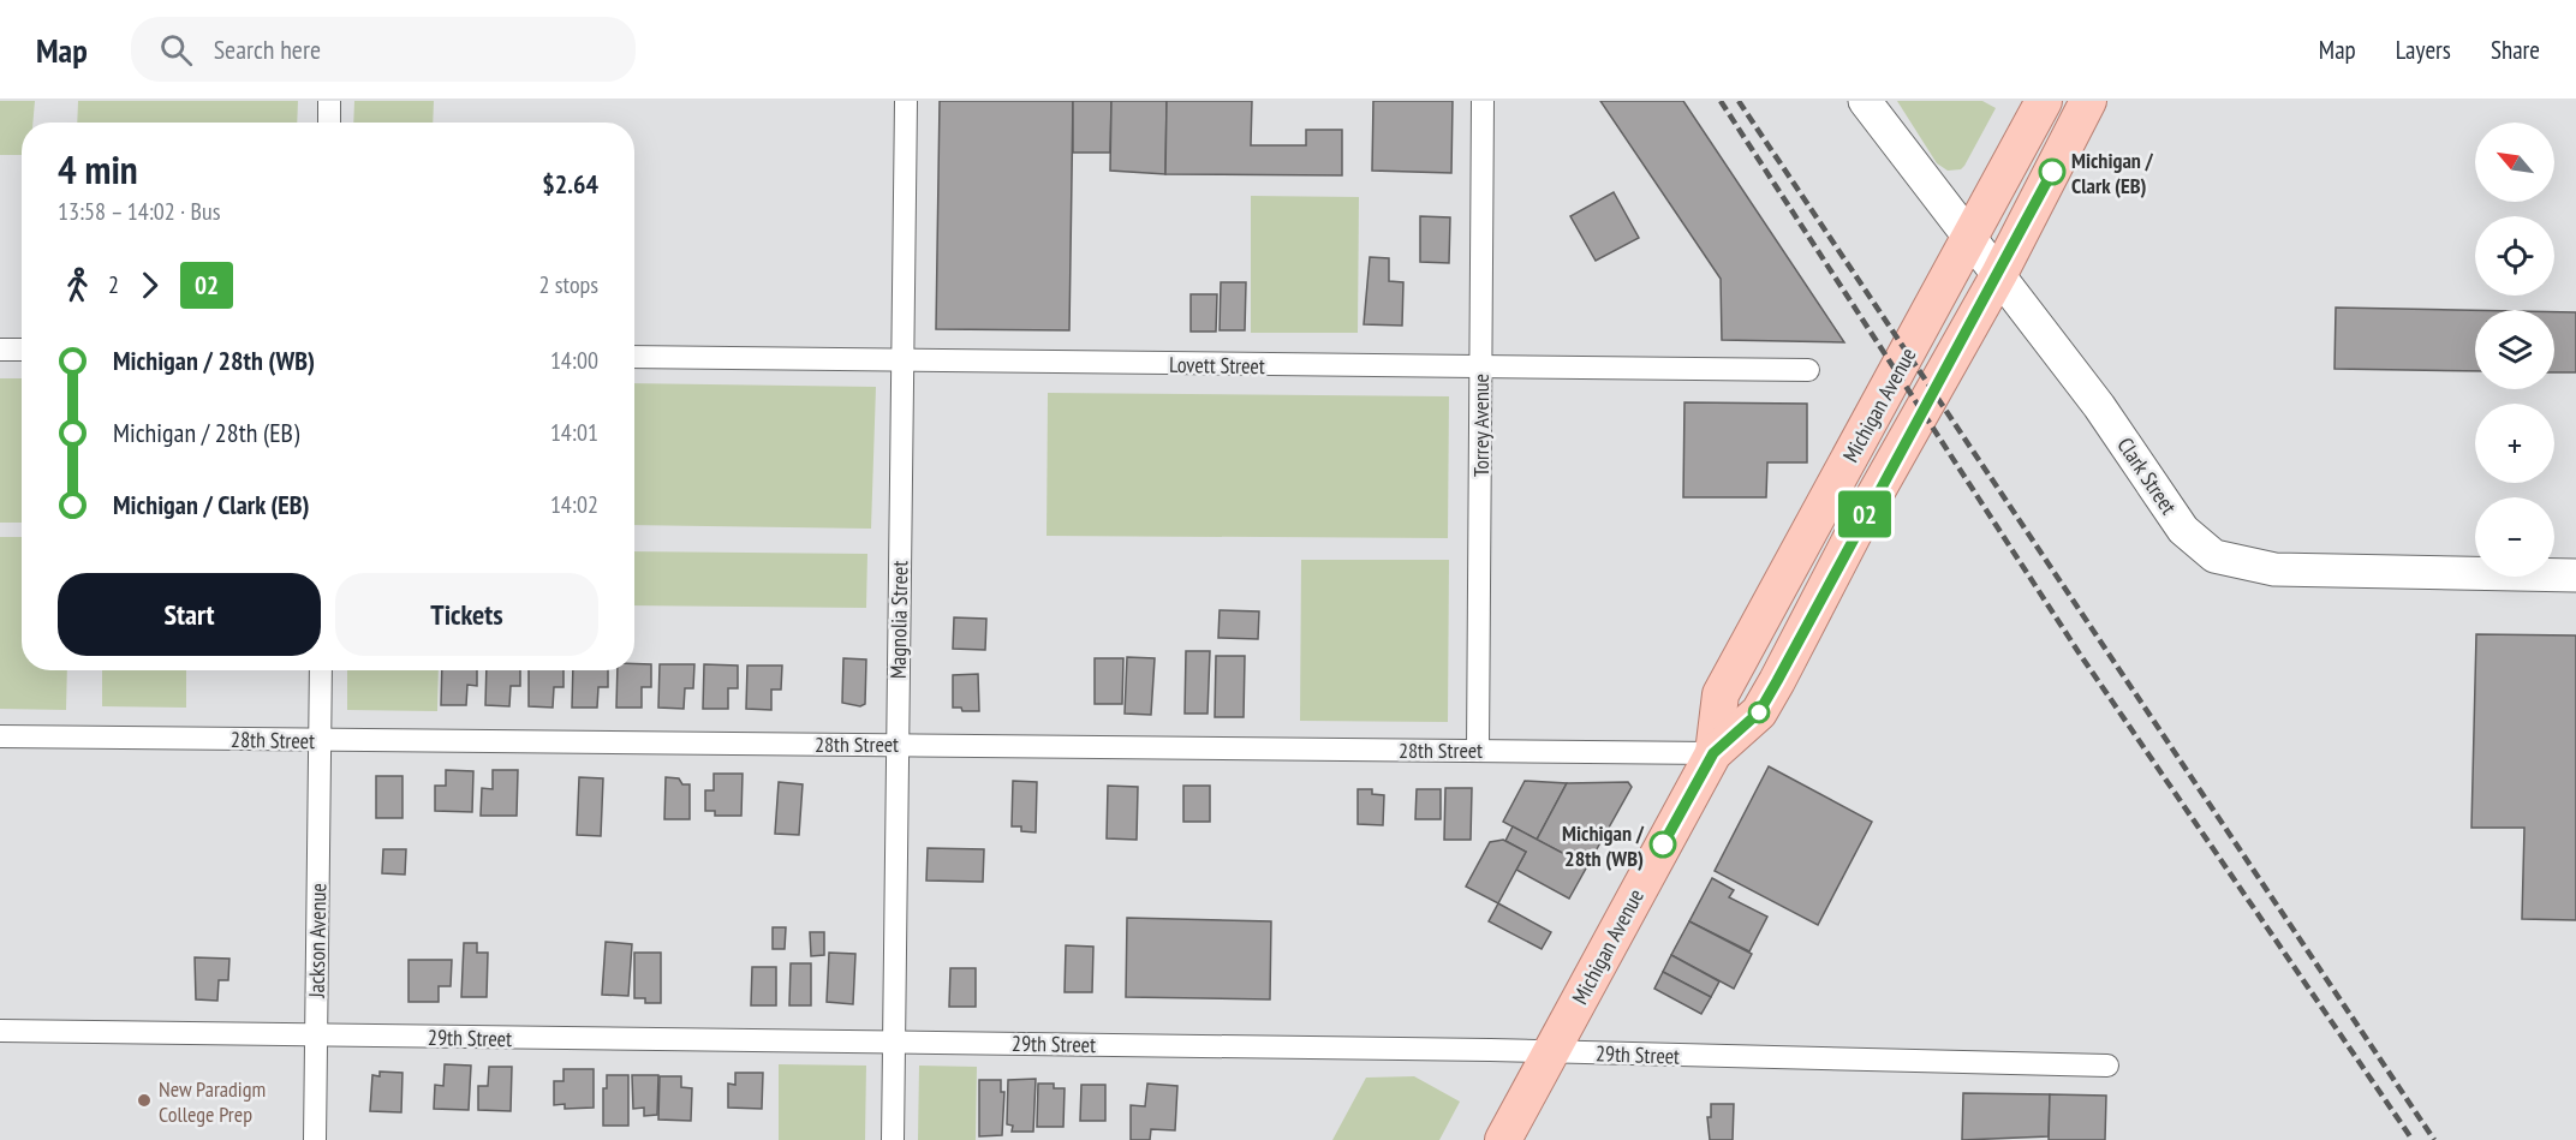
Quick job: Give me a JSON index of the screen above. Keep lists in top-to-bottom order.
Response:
{
  "streets": {
    "main road": ["Michigan Avenue"],
    "street": [
      "Lovett Street",
      "Torrey Avenue",
      "Clark Street",
      "Magnolia Street",
      "28th Street",
      "Jackson Avenue",
      "29th Street"
    ]
  },
  "crossings": [
    ["Lovett Street", "Torrey Avenue"],
    ["Lovett Street", "Magnolia Street"],
    ["Michigan Avenue", "Clark Street"],
    ["Michigan Avenue", "28th Street"],
    ["Michigan Avenue", "29th Street"],
    ["Torrey Avenue", "28th Street"],
    ["Magnolia Street", "28th Street"],
    ["Magnolia Street", "29th Street"],
    ["28th Street", "Jackson Avenue"],
    ["Jackson Avenue", "29th Street"]
  ],
  "places": ["Michigan / Clark (EB)", "Michigan / 28th (WB)", "New Paradigm College Prep"],
  "lines": ["bus line 02"],
  "north": "top left",
  "page": {
    "header": "Map",
    "search": "Search here",
    "nav": ["Map", "Layers", "Share"],
    "on_map": "02",
    "map_buttons": ["+", "−"],
    "heading": ["4 min", "13:58 – 14:02 · Bus", "$2.64"],
    "legs": ["2", "02", "2 stops"],
    "list": [
      {
        "name": "Michigan / 28th (WB)",
        "value": "14:00"
      },
      {
        "name": "Michigan / 28th (EB)",
        "value": "14:01"
      },
      {
        "name": "Michigan / Clark (EB)",
        "value": "14:02"
      }
    ],
    "buttons": ["Start", "Tickets"]
  }
}
